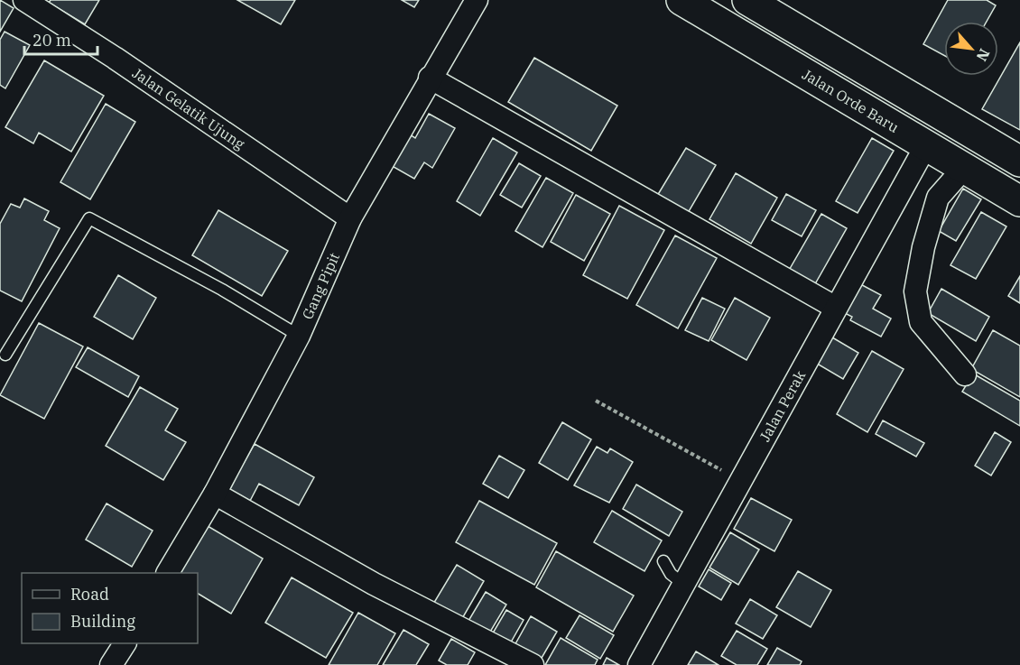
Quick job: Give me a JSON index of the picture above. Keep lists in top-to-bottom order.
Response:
{
  "streets": {
    "main road": ["Jalan Orde Baru"],
    "street": ["Jalan Gelatik Ujung", "Gang Pipit", "Jalan Perak"]
  },
  "crossings": [
    ["Jalan Orde Baru", "Jalan Perak"],
    ["Jalan Gelatik Ujung", "Gang Pipit"]
  ],
  "legend": ["Road", "Building"],
  "scale_bar": "20 m",
  "north": "bottom right"
}
